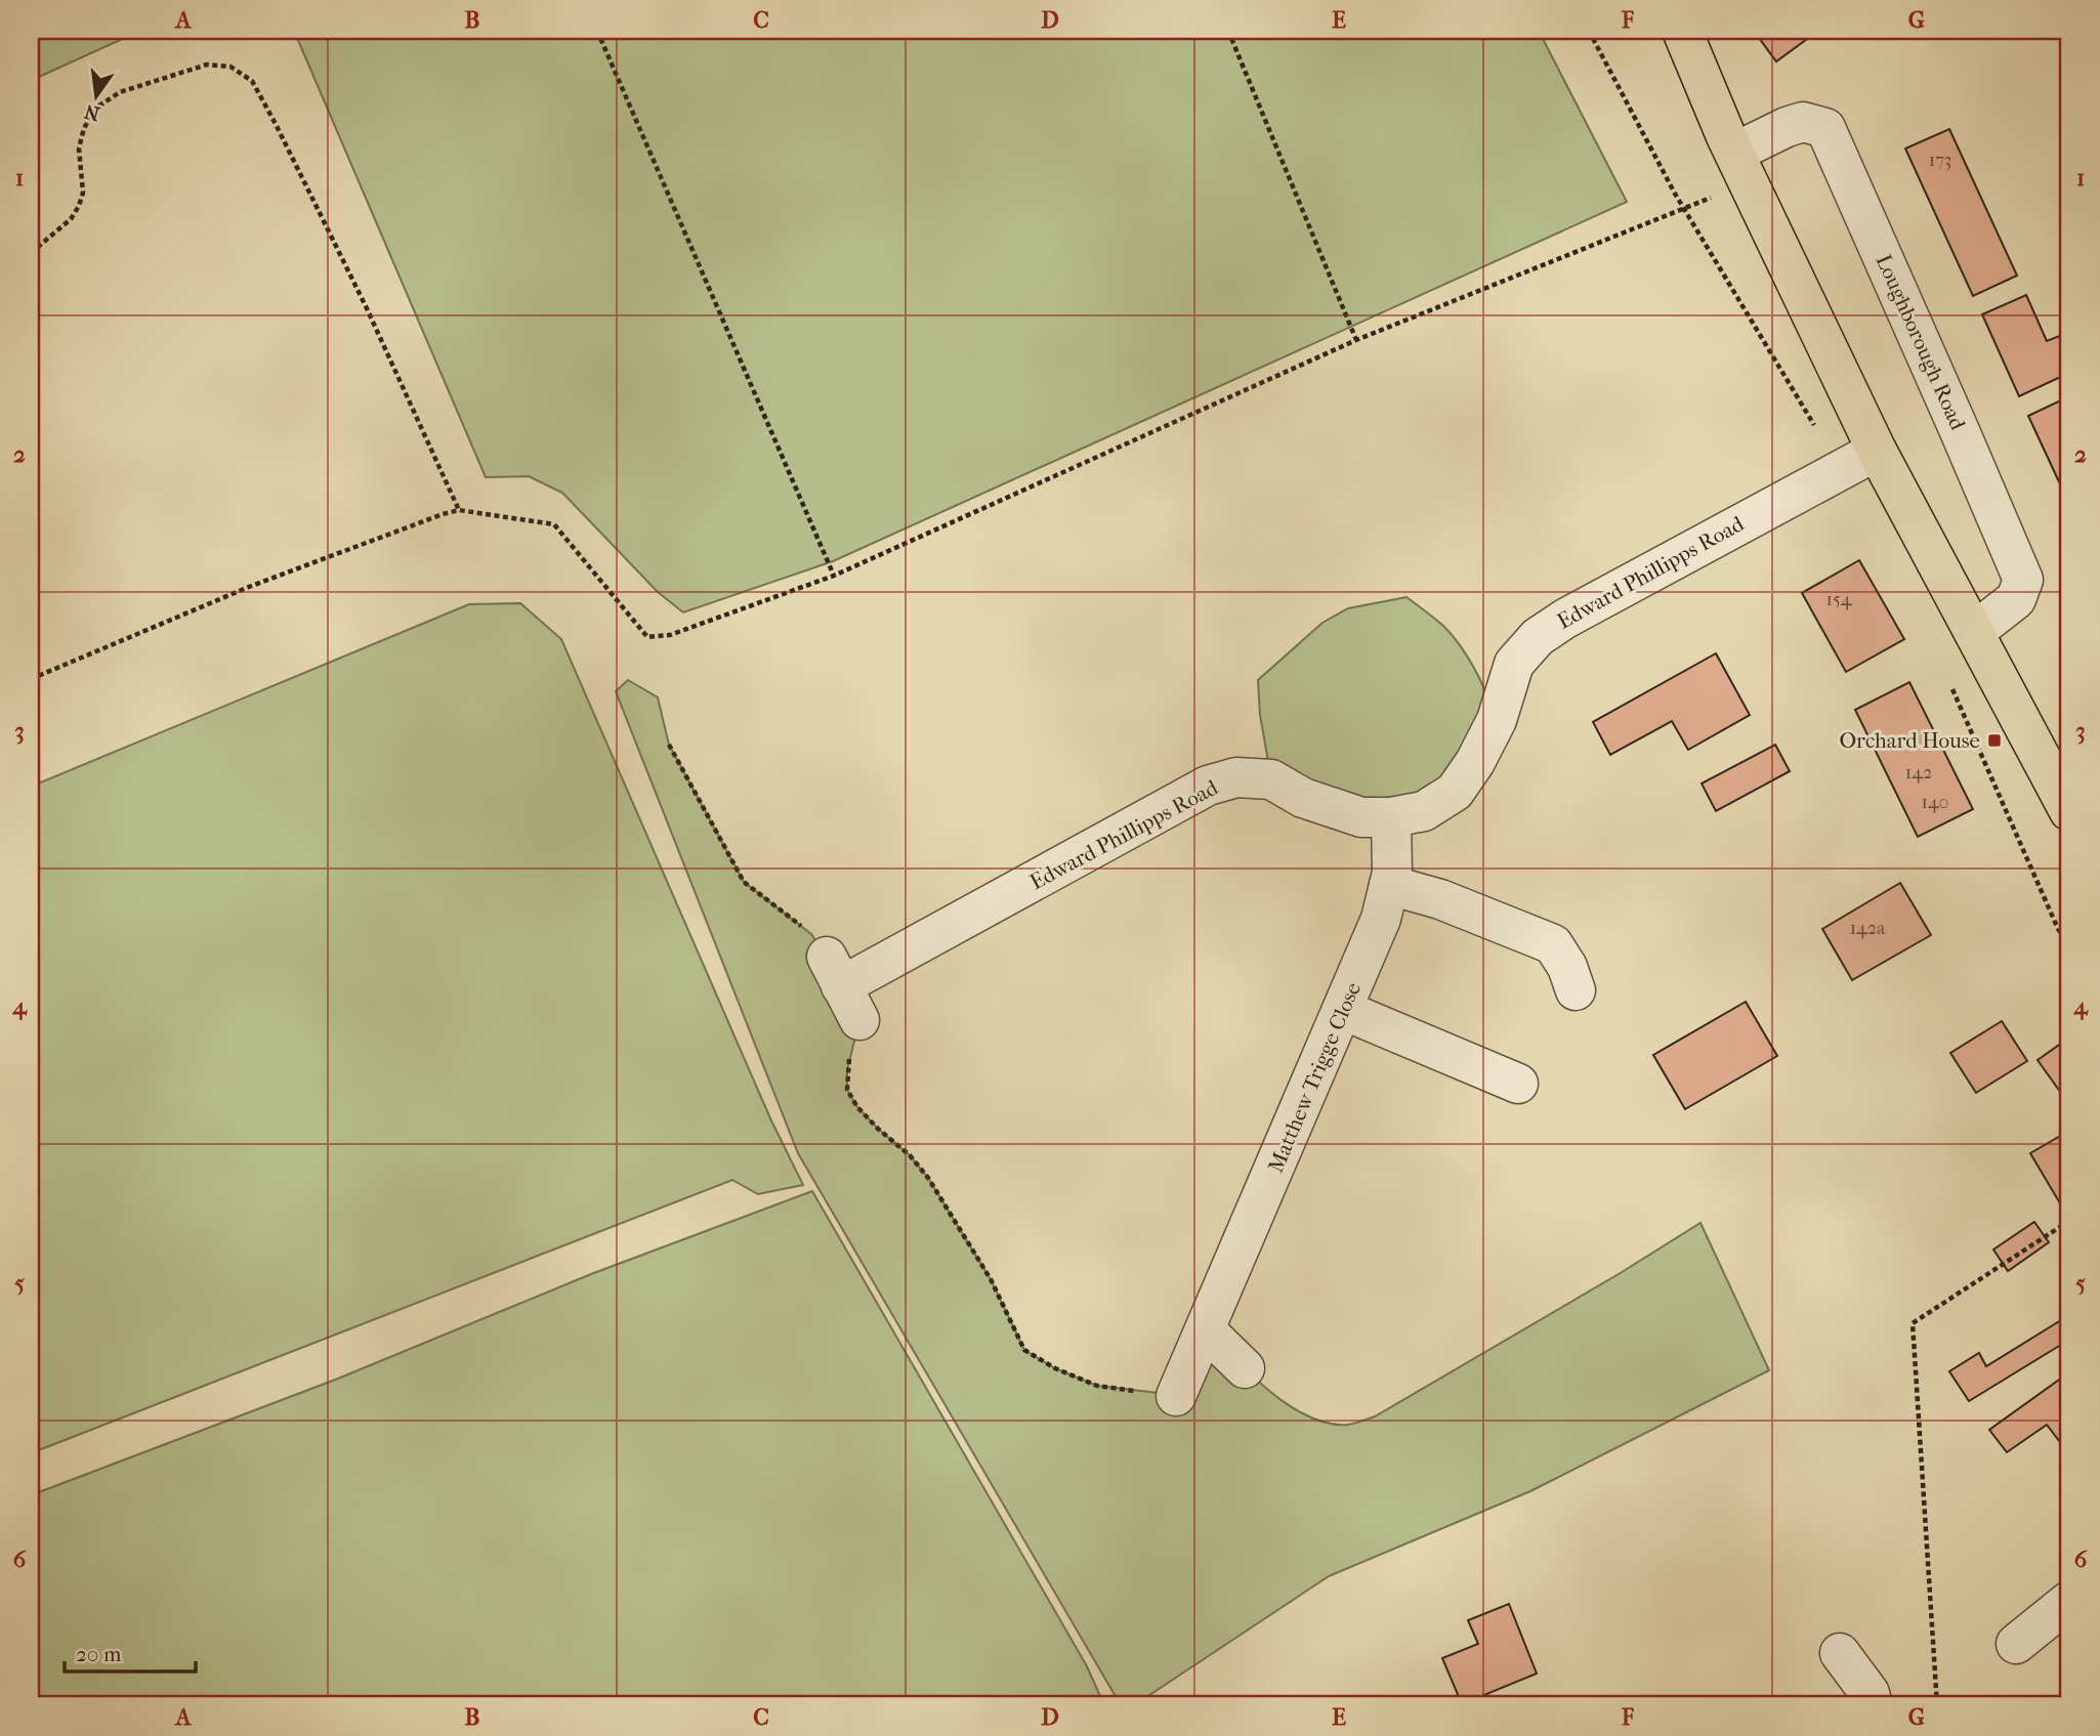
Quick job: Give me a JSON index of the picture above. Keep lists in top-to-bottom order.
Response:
{
  "streets": {
    "street": ["Loughborough Road", "Edward Phillipps Road", "Matthew Trigge Close"]
  },
  "crossings": [
    ["Edward Phillipps Road", "Matthew Trigge Close"]
  ],
  "places": {
    "transit": ["Orchard House"]
  },
  "house_numbers": [
    "173",
    "154",
    "142",
    "140",
    "142a"
  ],
  "scale_bar": "20 m",
  "north": "bottom",
  "grid": {
    "columns": [
      "A",
      "B",
      "C",
      "D",
      "E",
      "F",
      "G"
    ],
    "rows": [
      "1",
      "2",
      "3",
      "4",
      "5",
      "6"
    ]
  }
}
